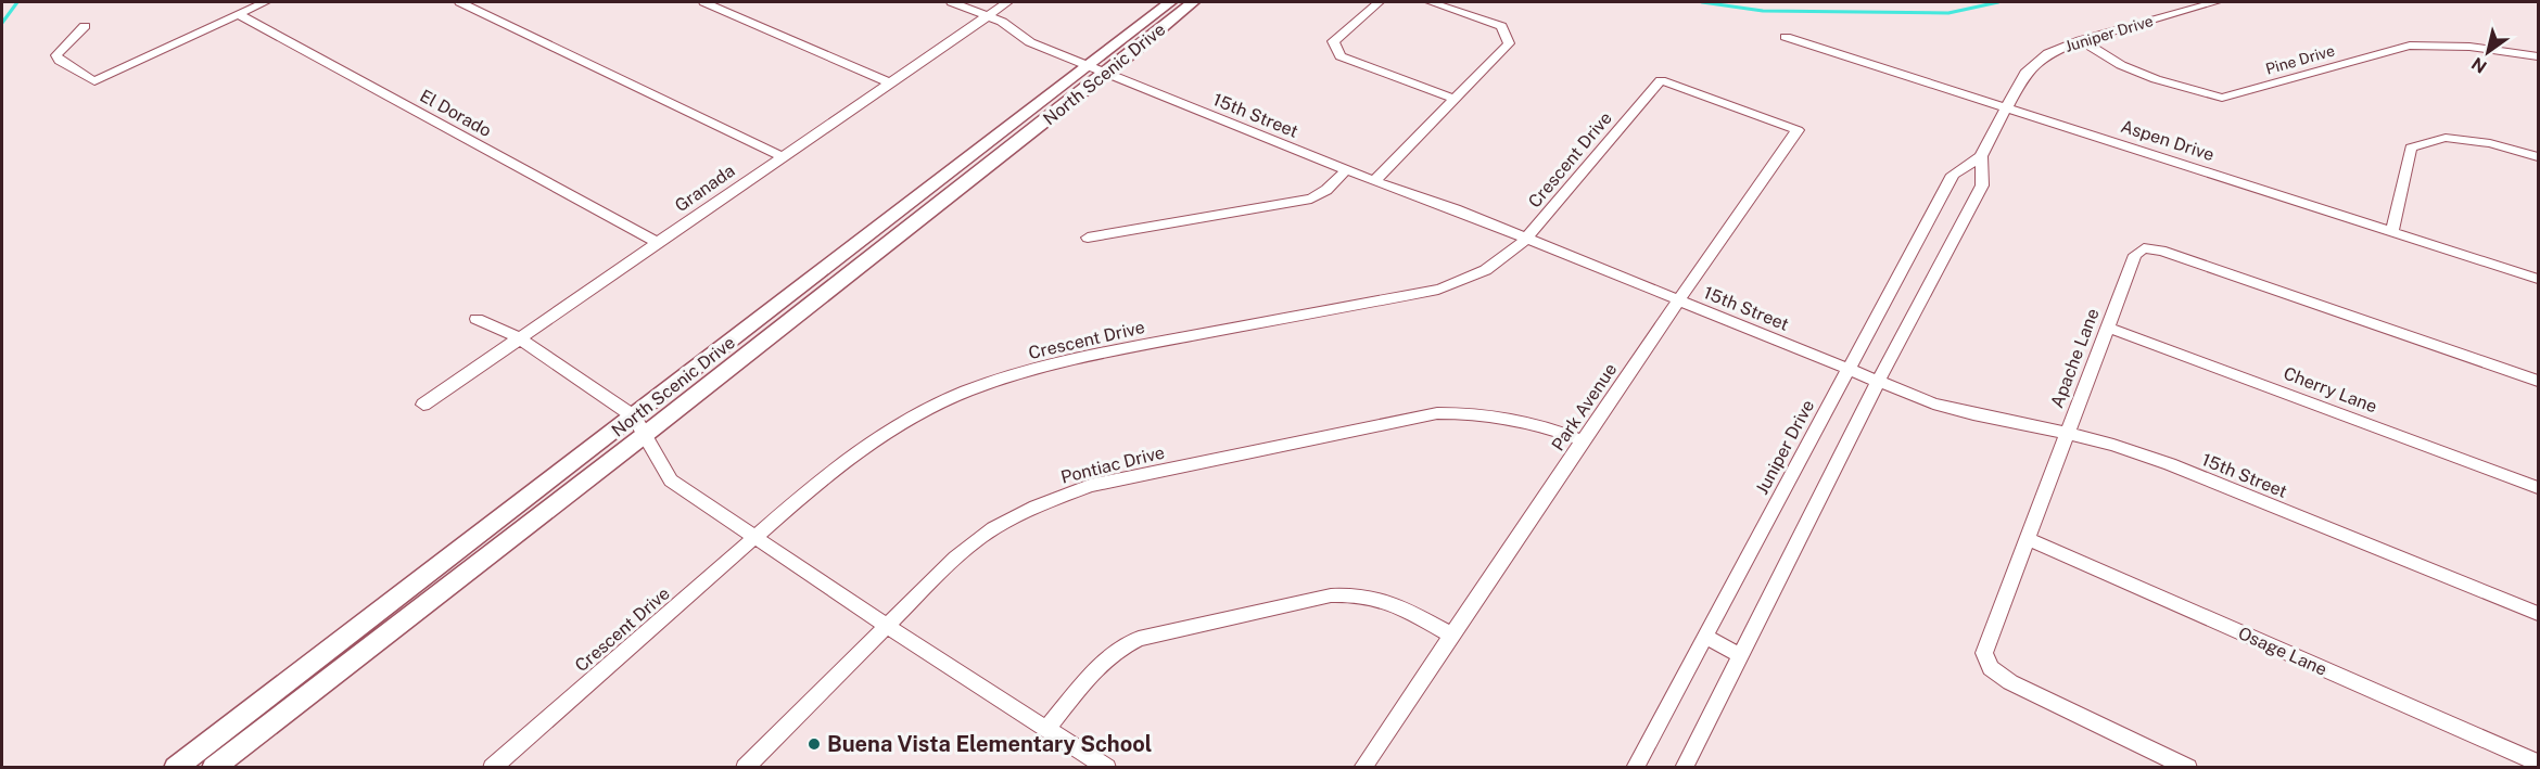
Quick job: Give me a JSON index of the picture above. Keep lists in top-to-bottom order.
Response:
{
  "streets": {
    "main road": ["North Scenic Drive"],
    "street": [
      "Juniper Drive",
      "Pine Drive",
      "El Dorado",
      "15th Street",
      "Aspen Drive",
      "Crescent Drive",
      "Granada",
      "Apache Lane",
      "Cherry Lane",
      "Park Avenue",
      "Pontiac Drive",
      "Osage Lane"
    ]
  },
  "crossings": [
    ["Juniper Drive", "Pine Drive"],
    ["Juniper Drive", "15th Street"],
    ["Juniper Drive", "Aspen Drive"],
    ["North Scenic Drive", "15th Street"],
    ["El Dorado", "Granada"],
    ["15th Street", "Crescent Drive"],
    ["15th Street", "Granada"],
    ["15th Street", "Apache Lane"],
    ["15th Street", "Park Avenue"],
    ["Crescent Drive", "Park Avenue"],
    ["Apache Lane", "Cherry Lane"],
    ["Apache Lane", "Osage Lane"],
    ["Park Avenue", "Pontiac Drive"]
  ],
  "places": ["Buena Vista Elementary School"],
  "north": "bottom left"
}
